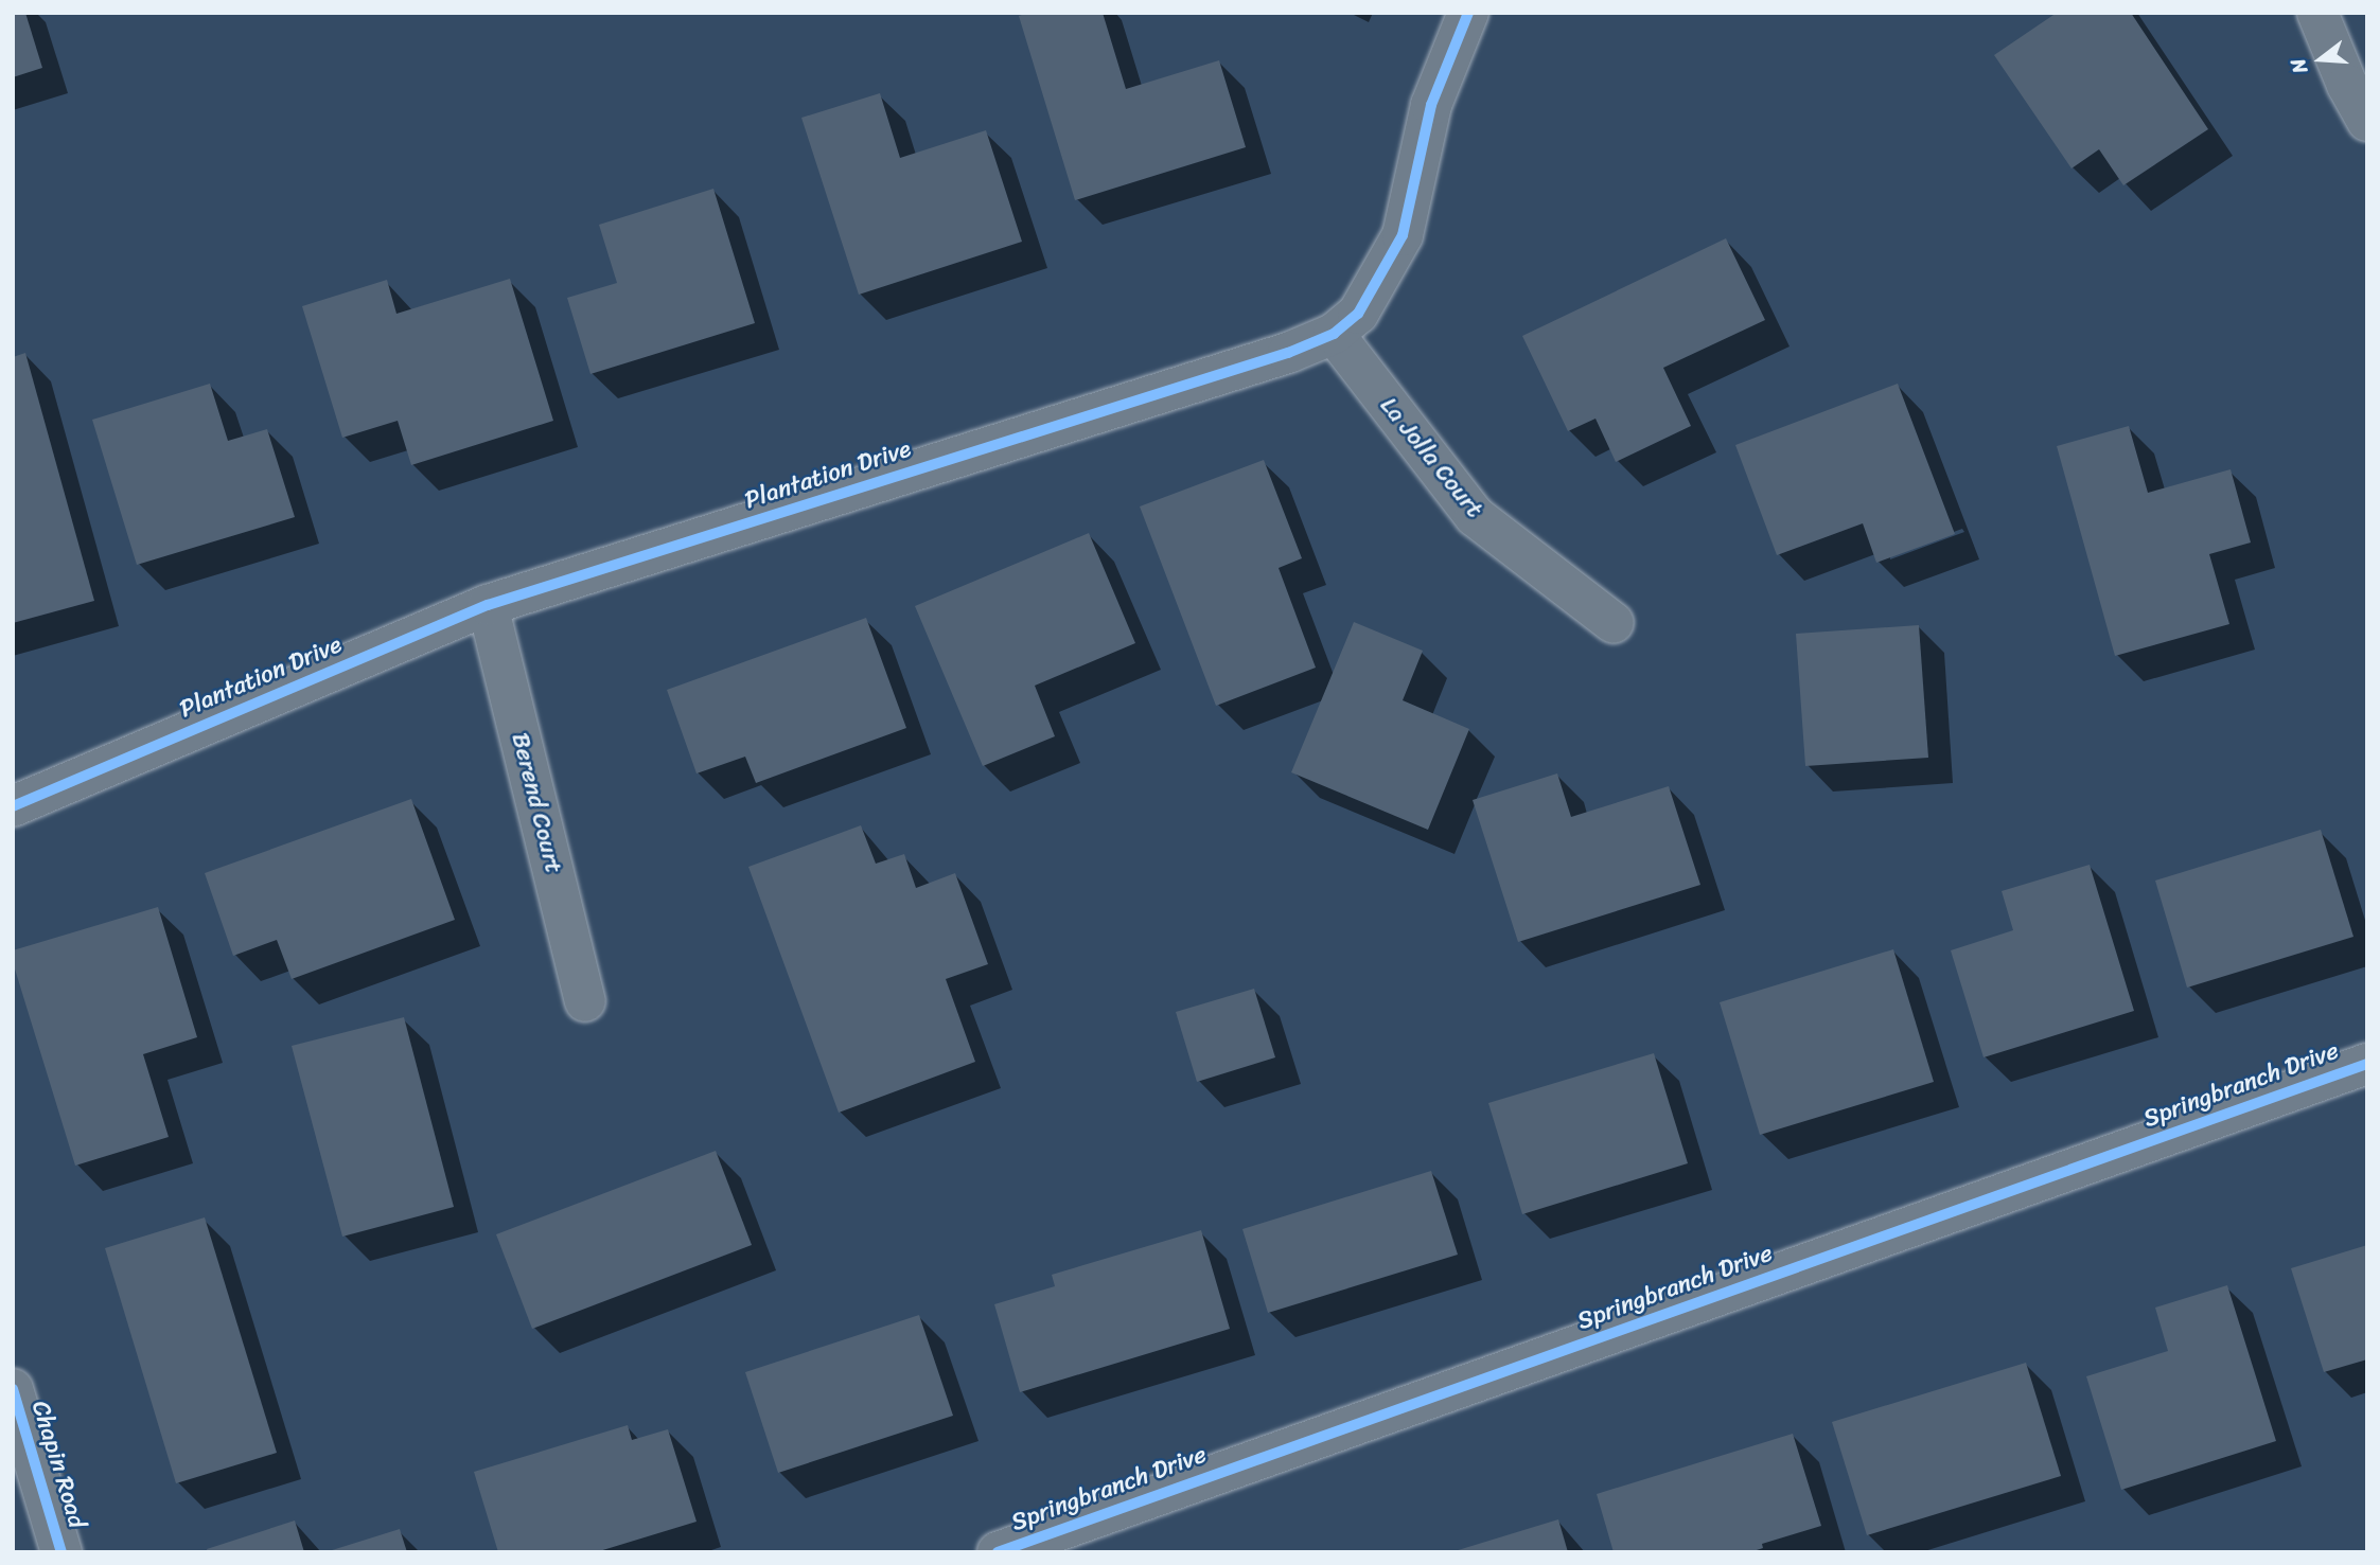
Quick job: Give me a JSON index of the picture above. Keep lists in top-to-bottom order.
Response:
{
  "streets": {
    "street": [
      "La Jolla Court",
      "Plantation Drive",
      "Berend Court",
      "Springbranch Drive",
      "Chapin Road"
    ]
  },
  "crossings": [
    ["La Jolla Court", "Plantation Drive"],
    ["Plantation Drive", "Berend Court"]
  ],
  "north": "left"
}
